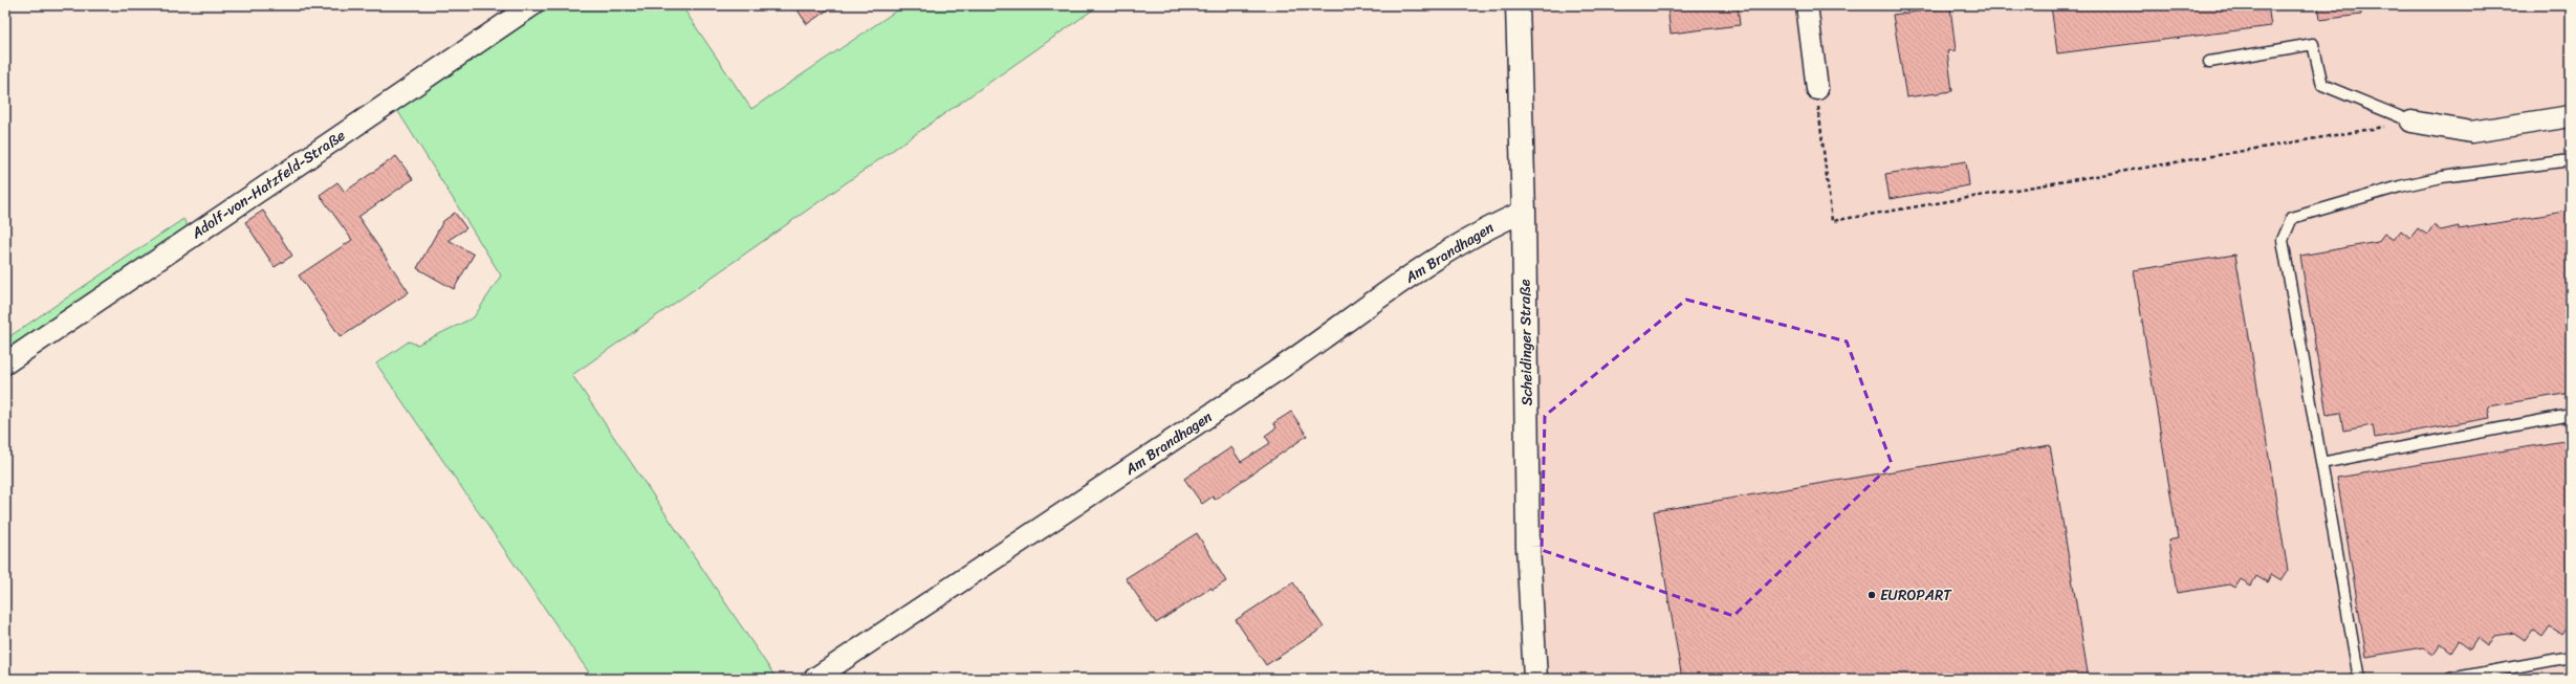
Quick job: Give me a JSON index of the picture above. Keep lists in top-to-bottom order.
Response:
{
  "streets": {
    "main road": ["Scheidinger Straße"],
    "street": ["Adolf-von-Hatzfeld-Straße", "Am Brandhagen"]
  },
  "crossings": [
    ["Am Brandhagen", "Scheidinger Straße"]
  ],
  "places": ["EUROPART"]
}
